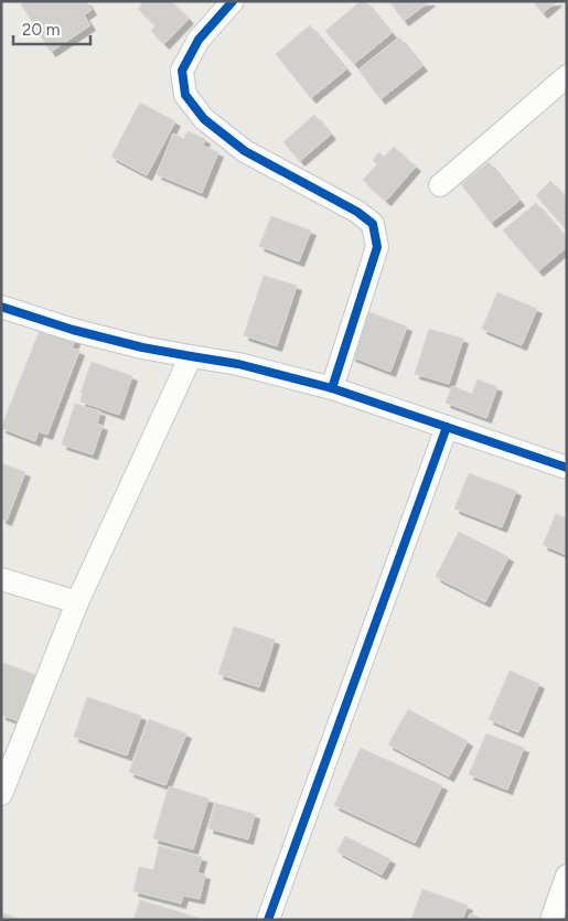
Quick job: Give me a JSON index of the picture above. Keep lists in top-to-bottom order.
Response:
{
  "scale_bar": "20 m"
}
